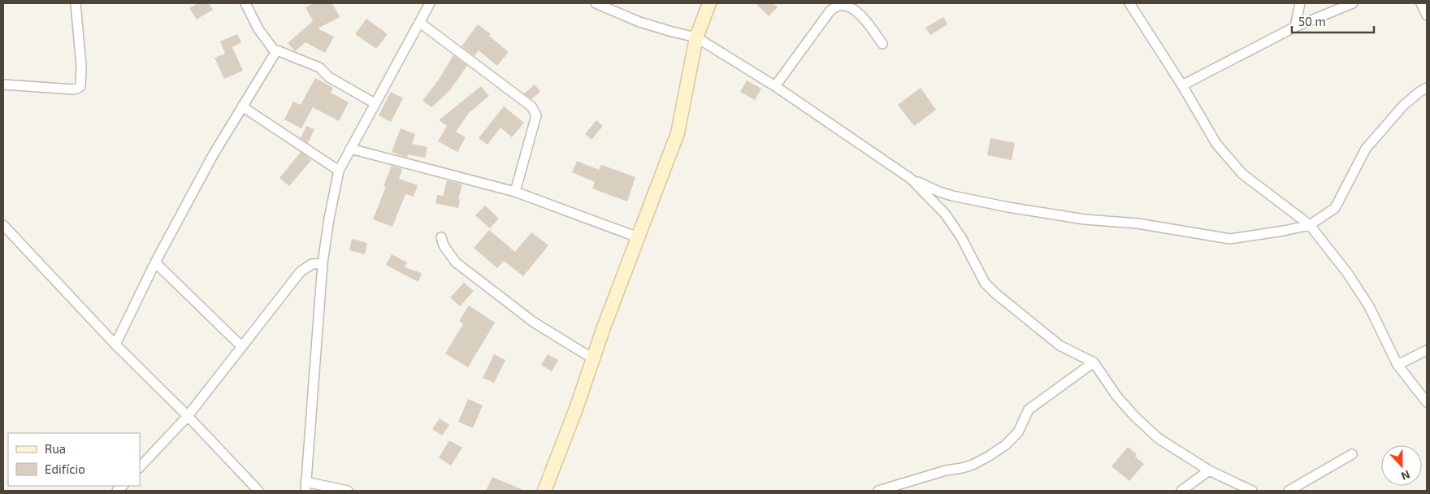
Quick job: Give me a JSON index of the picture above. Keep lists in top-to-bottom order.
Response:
{
  "legend": ["Rua", "Edifício"],
  "scale_bar": "50 m",
  "north": "bottom"
}
